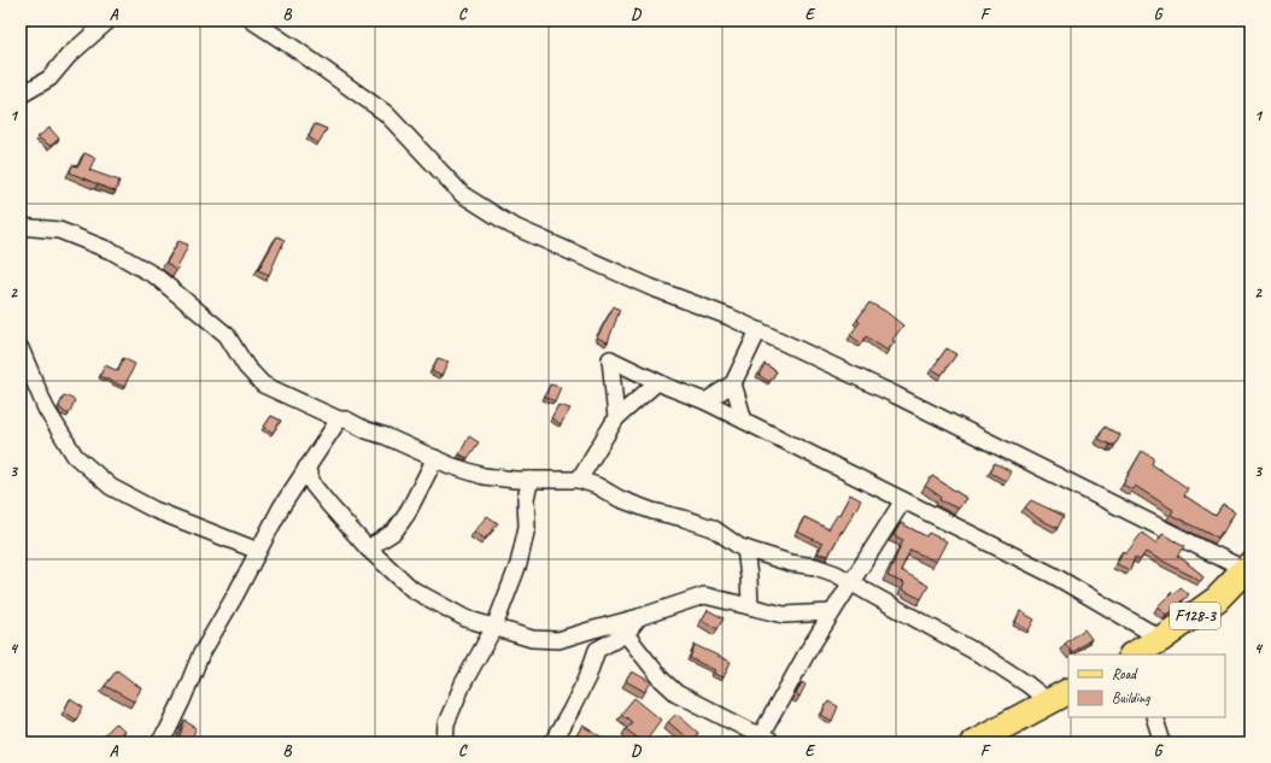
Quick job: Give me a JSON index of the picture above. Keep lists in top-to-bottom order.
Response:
{
  "streets": {
    "main road": ["F128-3"]
  },
  "legend": ["Road", "Building"],
  "grid": {
    "columns": [
      "A",
      "B",
      "C",
      "D",
      "E",
      "F",
      "G"
    ],
    "rows": [
      "1",
      "2",
      "3",
      "4"
    ]
  }
}
